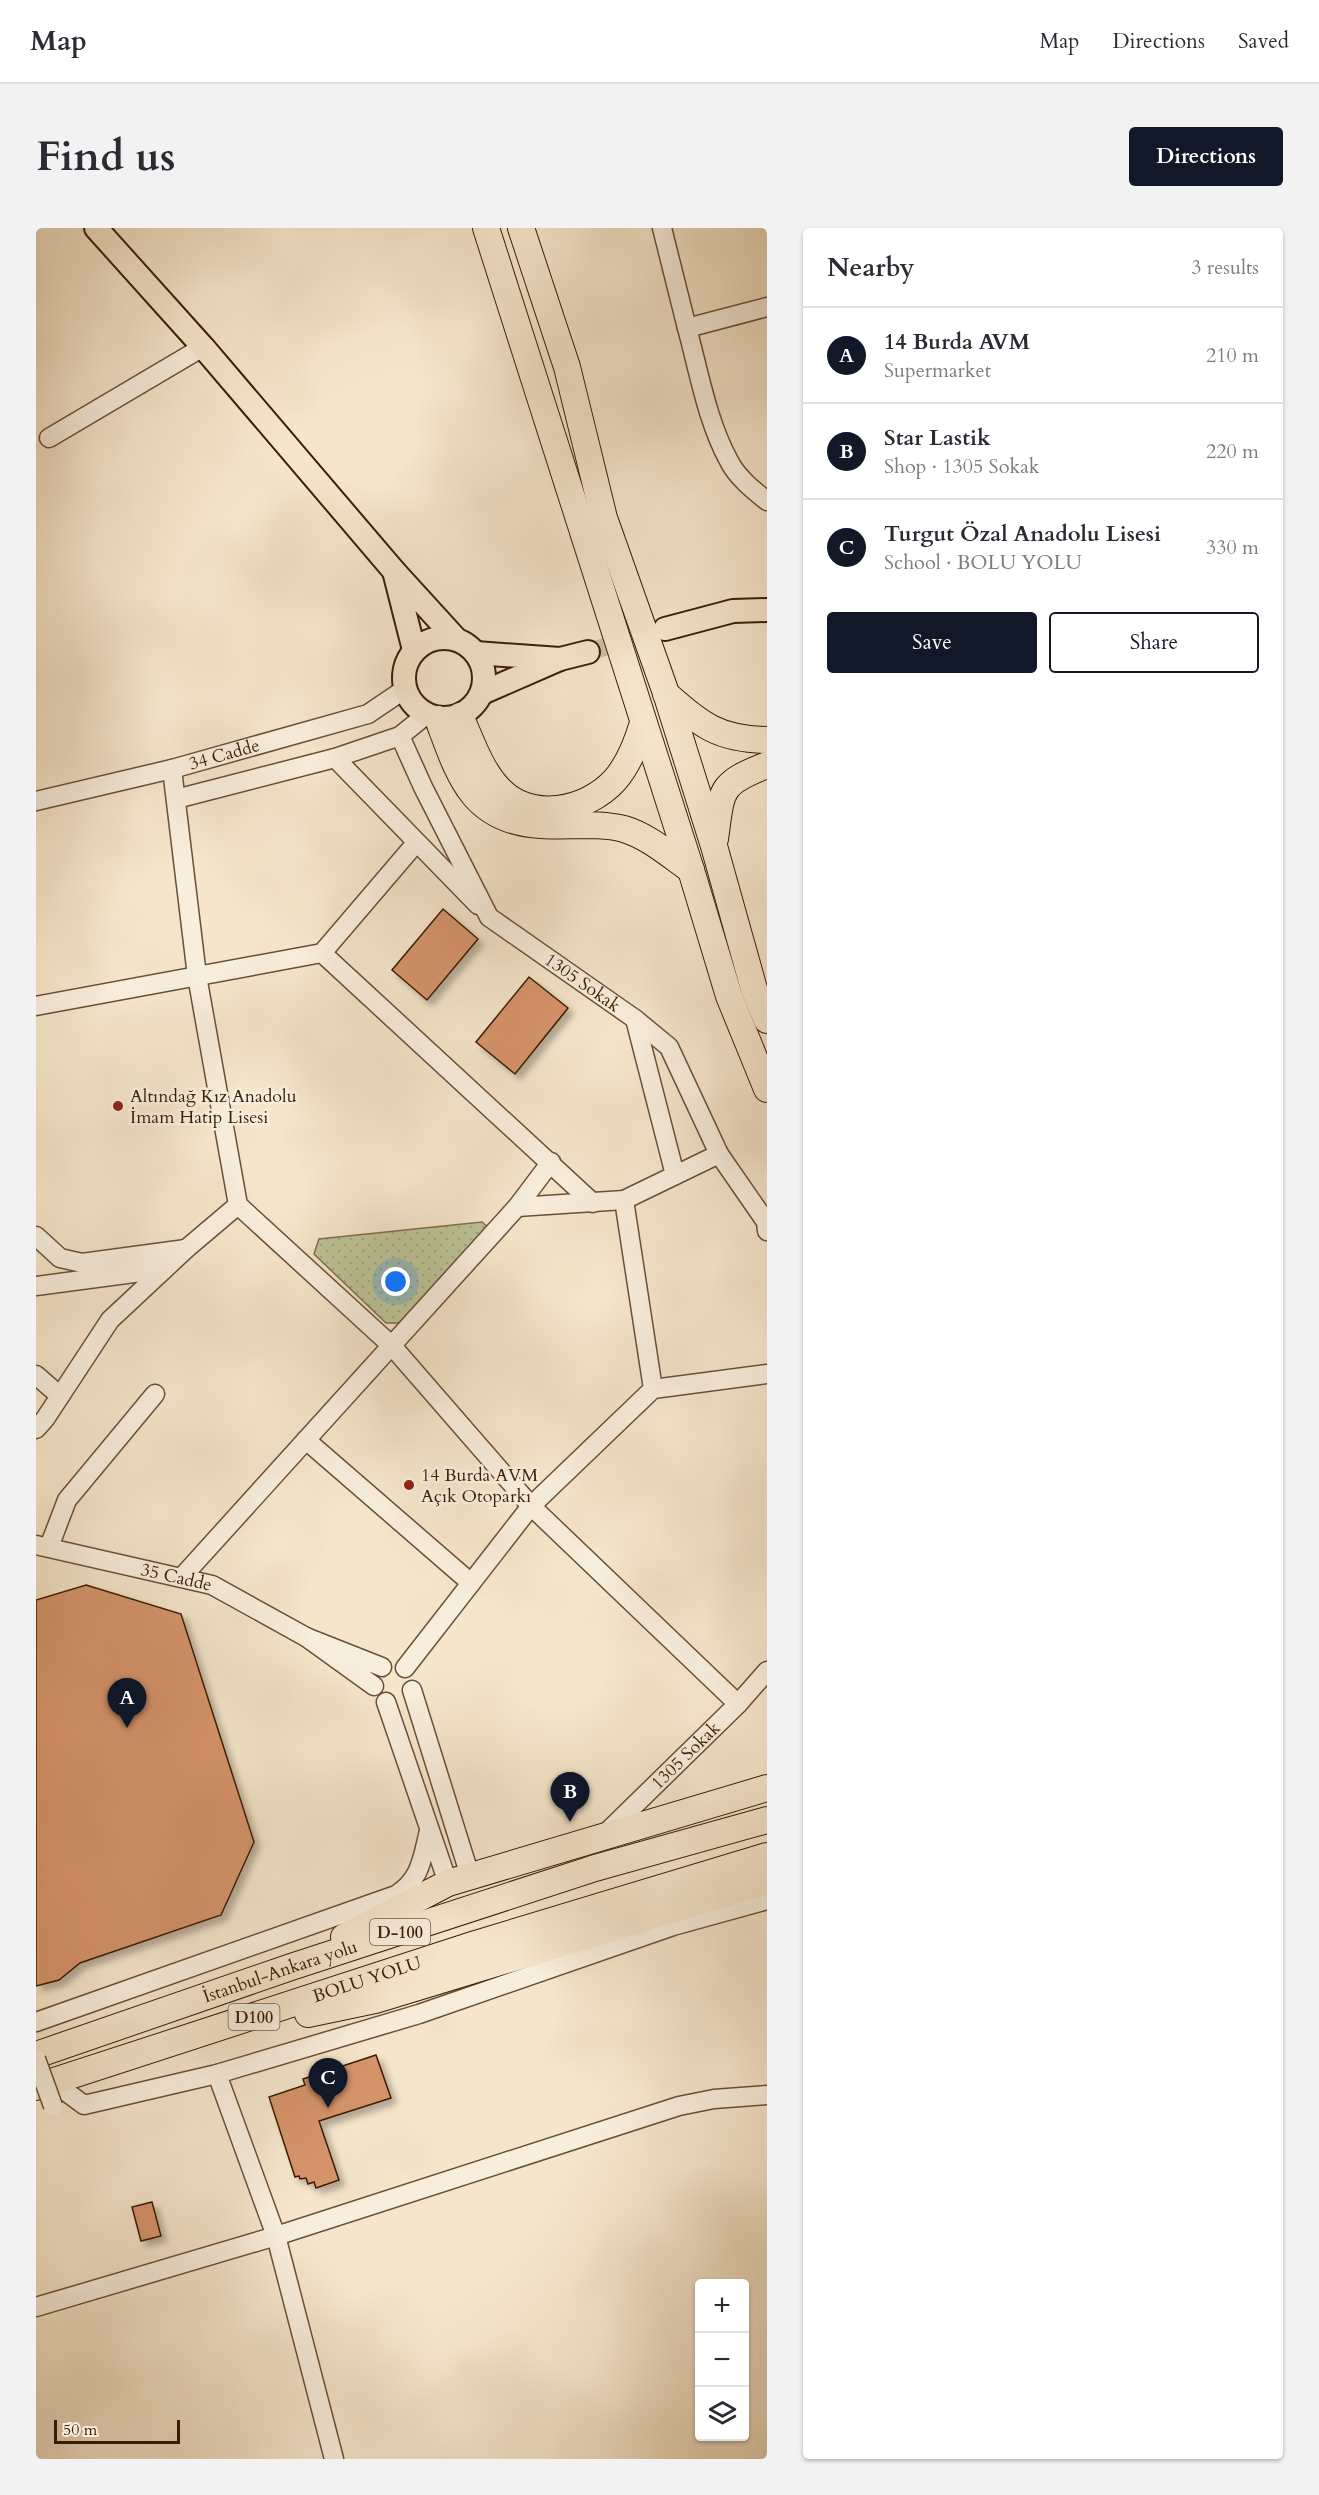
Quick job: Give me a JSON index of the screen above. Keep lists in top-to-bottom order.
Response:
{
  "streets": {
    "highway": [
      "D-100",
      "İstanbul-Ankara yolu",
      "BOLU YOLU",
      "D100"
    ],
    "street": ["34 Cadde", "1305 Sokak", "35 Cadde"]
  },
  "places": ["Altındağ Kız Anadolu İmam Hatip Lisesi", "14 Burda AVM Açık Otoparkı"],
  "scale_bar": "50 m",
  "page": {
    "header": "Map",
    "nav": ["Map", "Directions", "Saved"],
    "buttons": [
      "Directions",
      ["Save", "Share"]
    ],
    "title": "Find us",
    "heading": ["Nearby", "3 results"],
    "list": [
      {
        "mark": "A",
        "name": "14 Burda AVM",
        "note": "Supermarket",
        "value": "210 m"
      },
      {
        "mark": "B",
        "name": "Star Lastik",
        "note": "Shop · 1305 Sokak",
        "value": "220 m"
      },
      {
        "mark": "C",
        "name": "Turgut Özal Anadolu Lisesi",
        "note": "School · BOLU YOLU",
        "value": "330 m"
      }
    ],
    "pins": ["A", "B", "C"],
    "map_buttons": ["+", "−"],
    "scale": "50 m"
  }
}
